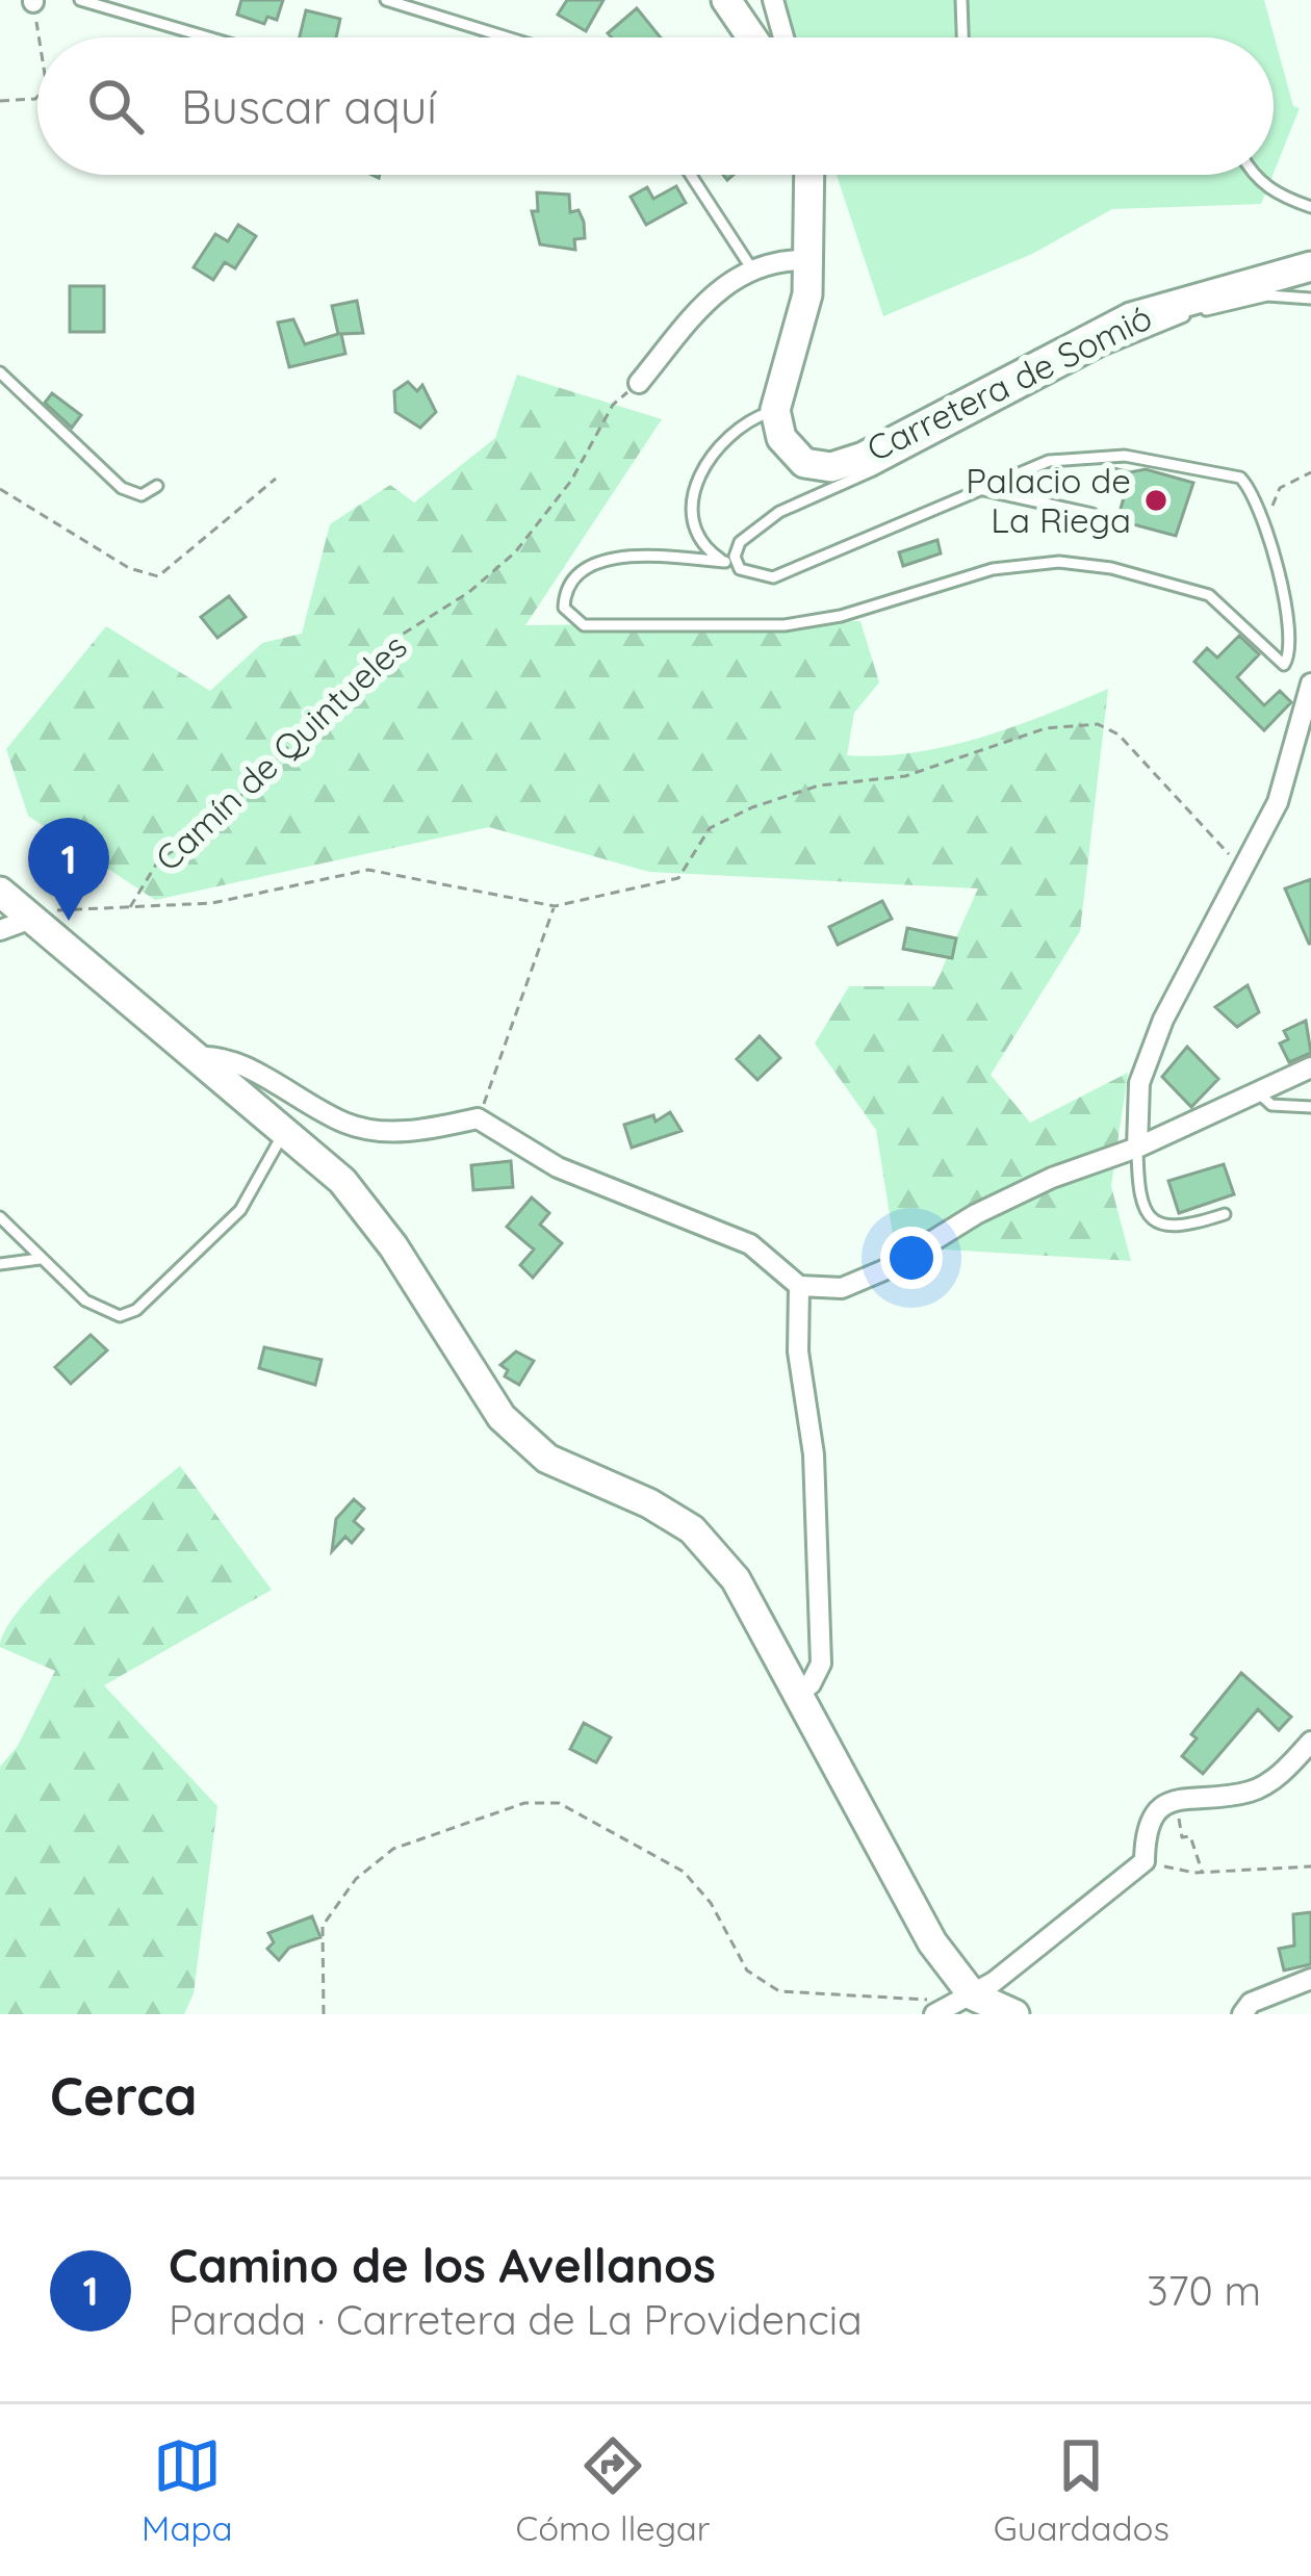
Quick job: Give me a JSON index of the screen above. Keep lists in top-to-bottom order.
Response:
{
  "streets": {
    "street": ["Carretera de Somió"],
    "path": ["Camín de Quintueles"]
  },
  "places": ["Palacio de La Riega"],
  "page": {
    "search": "Buscar aquí",
    "pins": "1",
    "heading": "Cerca",
    "list": [
      {
        "mark": "1",
        "name": "Camino de los Avellanos",
        "note": "Parada · Carretera de La Providencia",
        "value": "370 m"
      }
    ],
    "nav": ["Mapa", "Cómo llegar", "Guardados"]
  }
}
